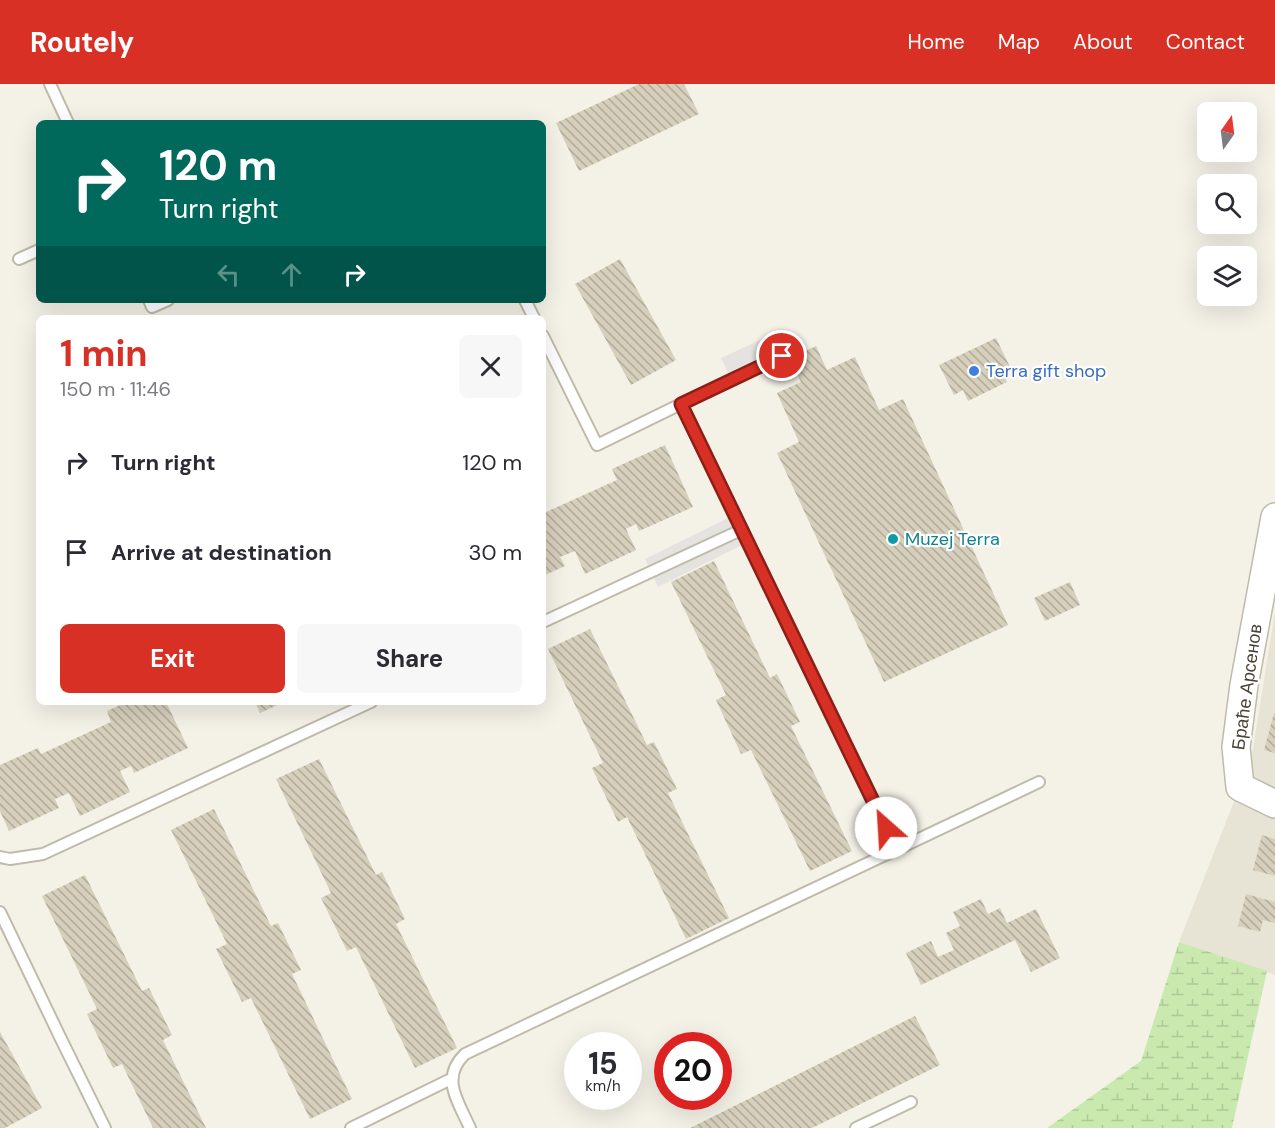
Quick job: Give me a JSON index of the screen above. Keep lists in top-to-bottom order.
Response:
{
  "streets": {
    "street": ["Браће Арсенов"]
  },
  "places": ["Terra gift shop", "Muzej Terra"],
  "north": "top",
  "page": {
    "header": "Routely",
    "nav": [
      "Home",
      "Map",
      "About",
      "Contact"
    ],
    "turn": ["120 m", "Turn right"],
    "heading": ["1 min", "150 m · 11:46"],
    "list": [
      {
        "name": "Turn right",
        "value": "120 m"
      },
      {
        "name": "Arrive at destination",
        "value": "30 m"
      }
    ],
    "buttons": ["Exit", "Share"],
    "speed": "15 km/h",
    "limit": "20"
  }
}
